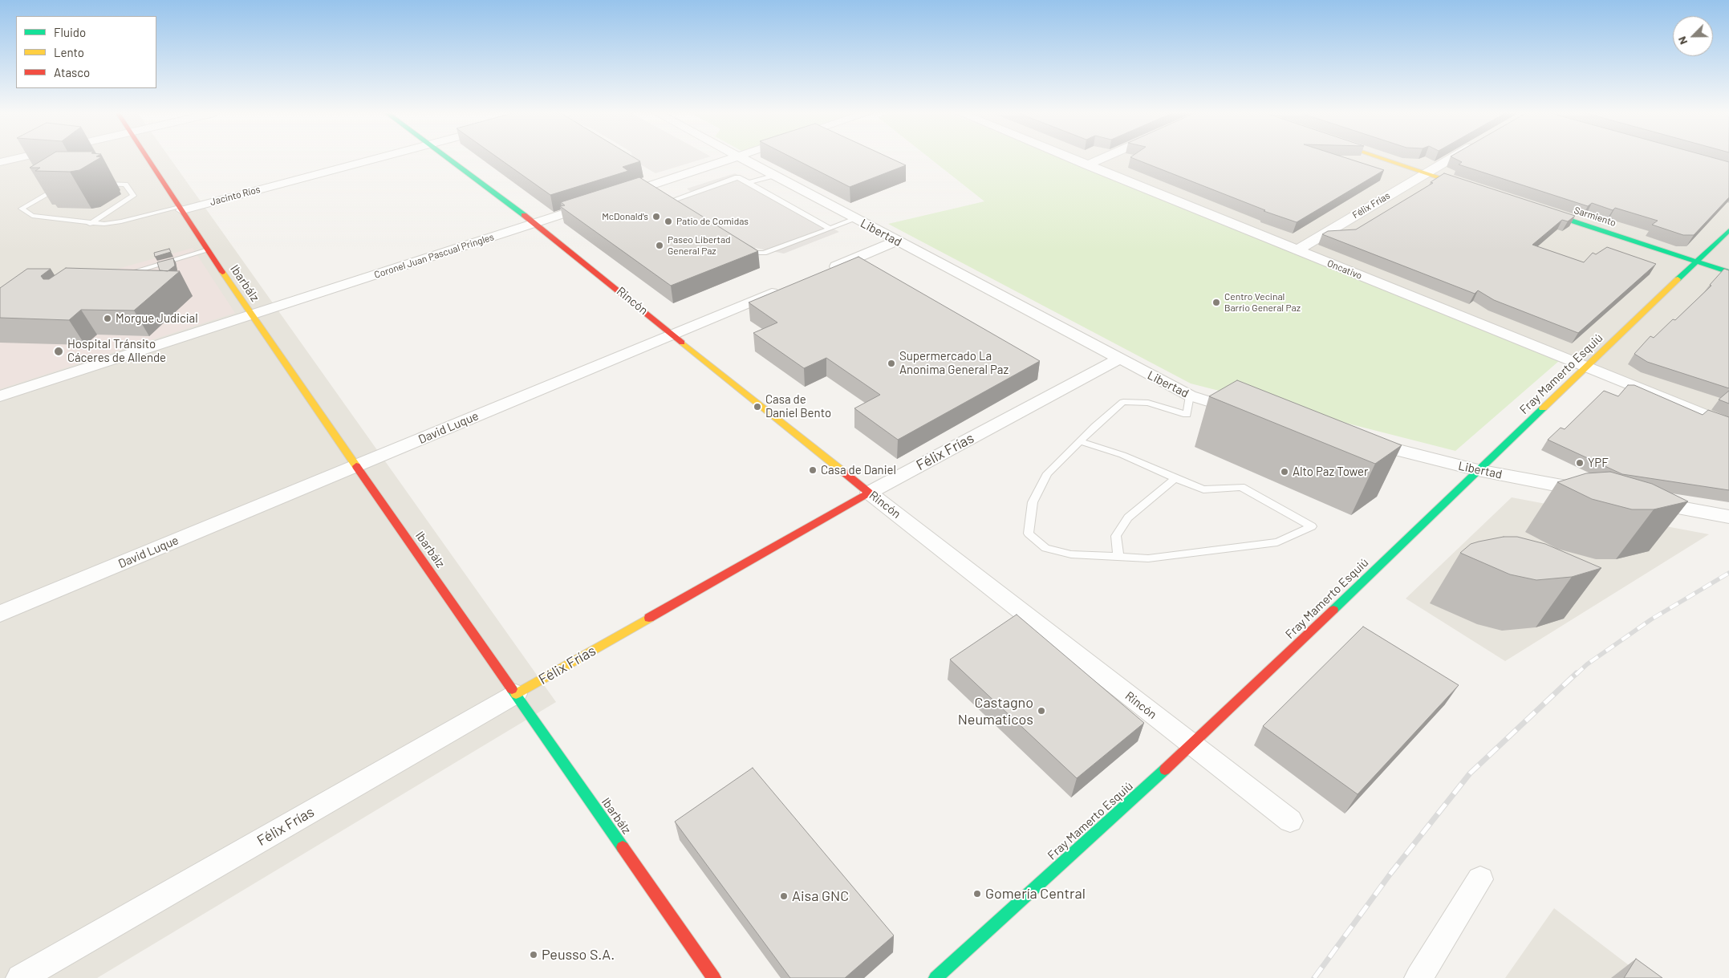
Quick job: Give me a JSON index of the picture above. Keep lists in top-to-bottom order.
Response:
{
  "streets": {
    "main road": [
      "Félix Frías",
      "Sarmiento",
      "Ibarbálz",
      "Rincón",
      "Fray Mamerto Esquiú"
    ],
    "street": [
      "Jacinto Ríos",
      "Libertad",
      "Coronel Juan Pascual Pringles",
      "Oncativo",
      "David Luque"
    ]
  },
  "crossings": [
    ["Jacinto Ríos", "Ibarbálz"],
    ["Félix Frías", "Libertad"],
    ["Félix Frías", "Oncativo"],
    ["Félix Frías", "Ibarbálz"],
    ["Félix Frías", "Rincón"],
    ["Sarmiento", "Fray Mamerto Esquiú"],
    ["Libertad", "Fray Mamerto Esquiú"],
    ["Coronel Juan Pascual Pringles", "Ibarbálz"],
    ["Coronel Juan Pascual Pringles", "Rincón"],
    ["Oncativo", "Fray Mamerto Esquiú"],
    ["Ibarbálz", "David Luque"],
    ["Rincón", "Fray Mamerto Esquiú"],
    ["Rincón", "David Luque"]
  ],
  "places": [
    "McDonald's",
    "Patio de Comidas",
    "Paseo Libertad General Paz",
    "Centro Vecinal Barrio General Paz",
    "Morgue Judicial",
    "Hospital Tránsito Cáceres de Allende",
    "Supermercado La Anonima General Paz",
    "Casa de Daniel Bento",
    "YPF",
    "Casa de Daniel",
    "Alto Paz Tower",
    "Castagno Neumaticos",
    "Gomería Central",
    "Aisa GNC",
    "Peusso S.A."
  ],
  "legend": ["Fluido", "Lento", "Atasco"],
  "north": "bottom left"
}
